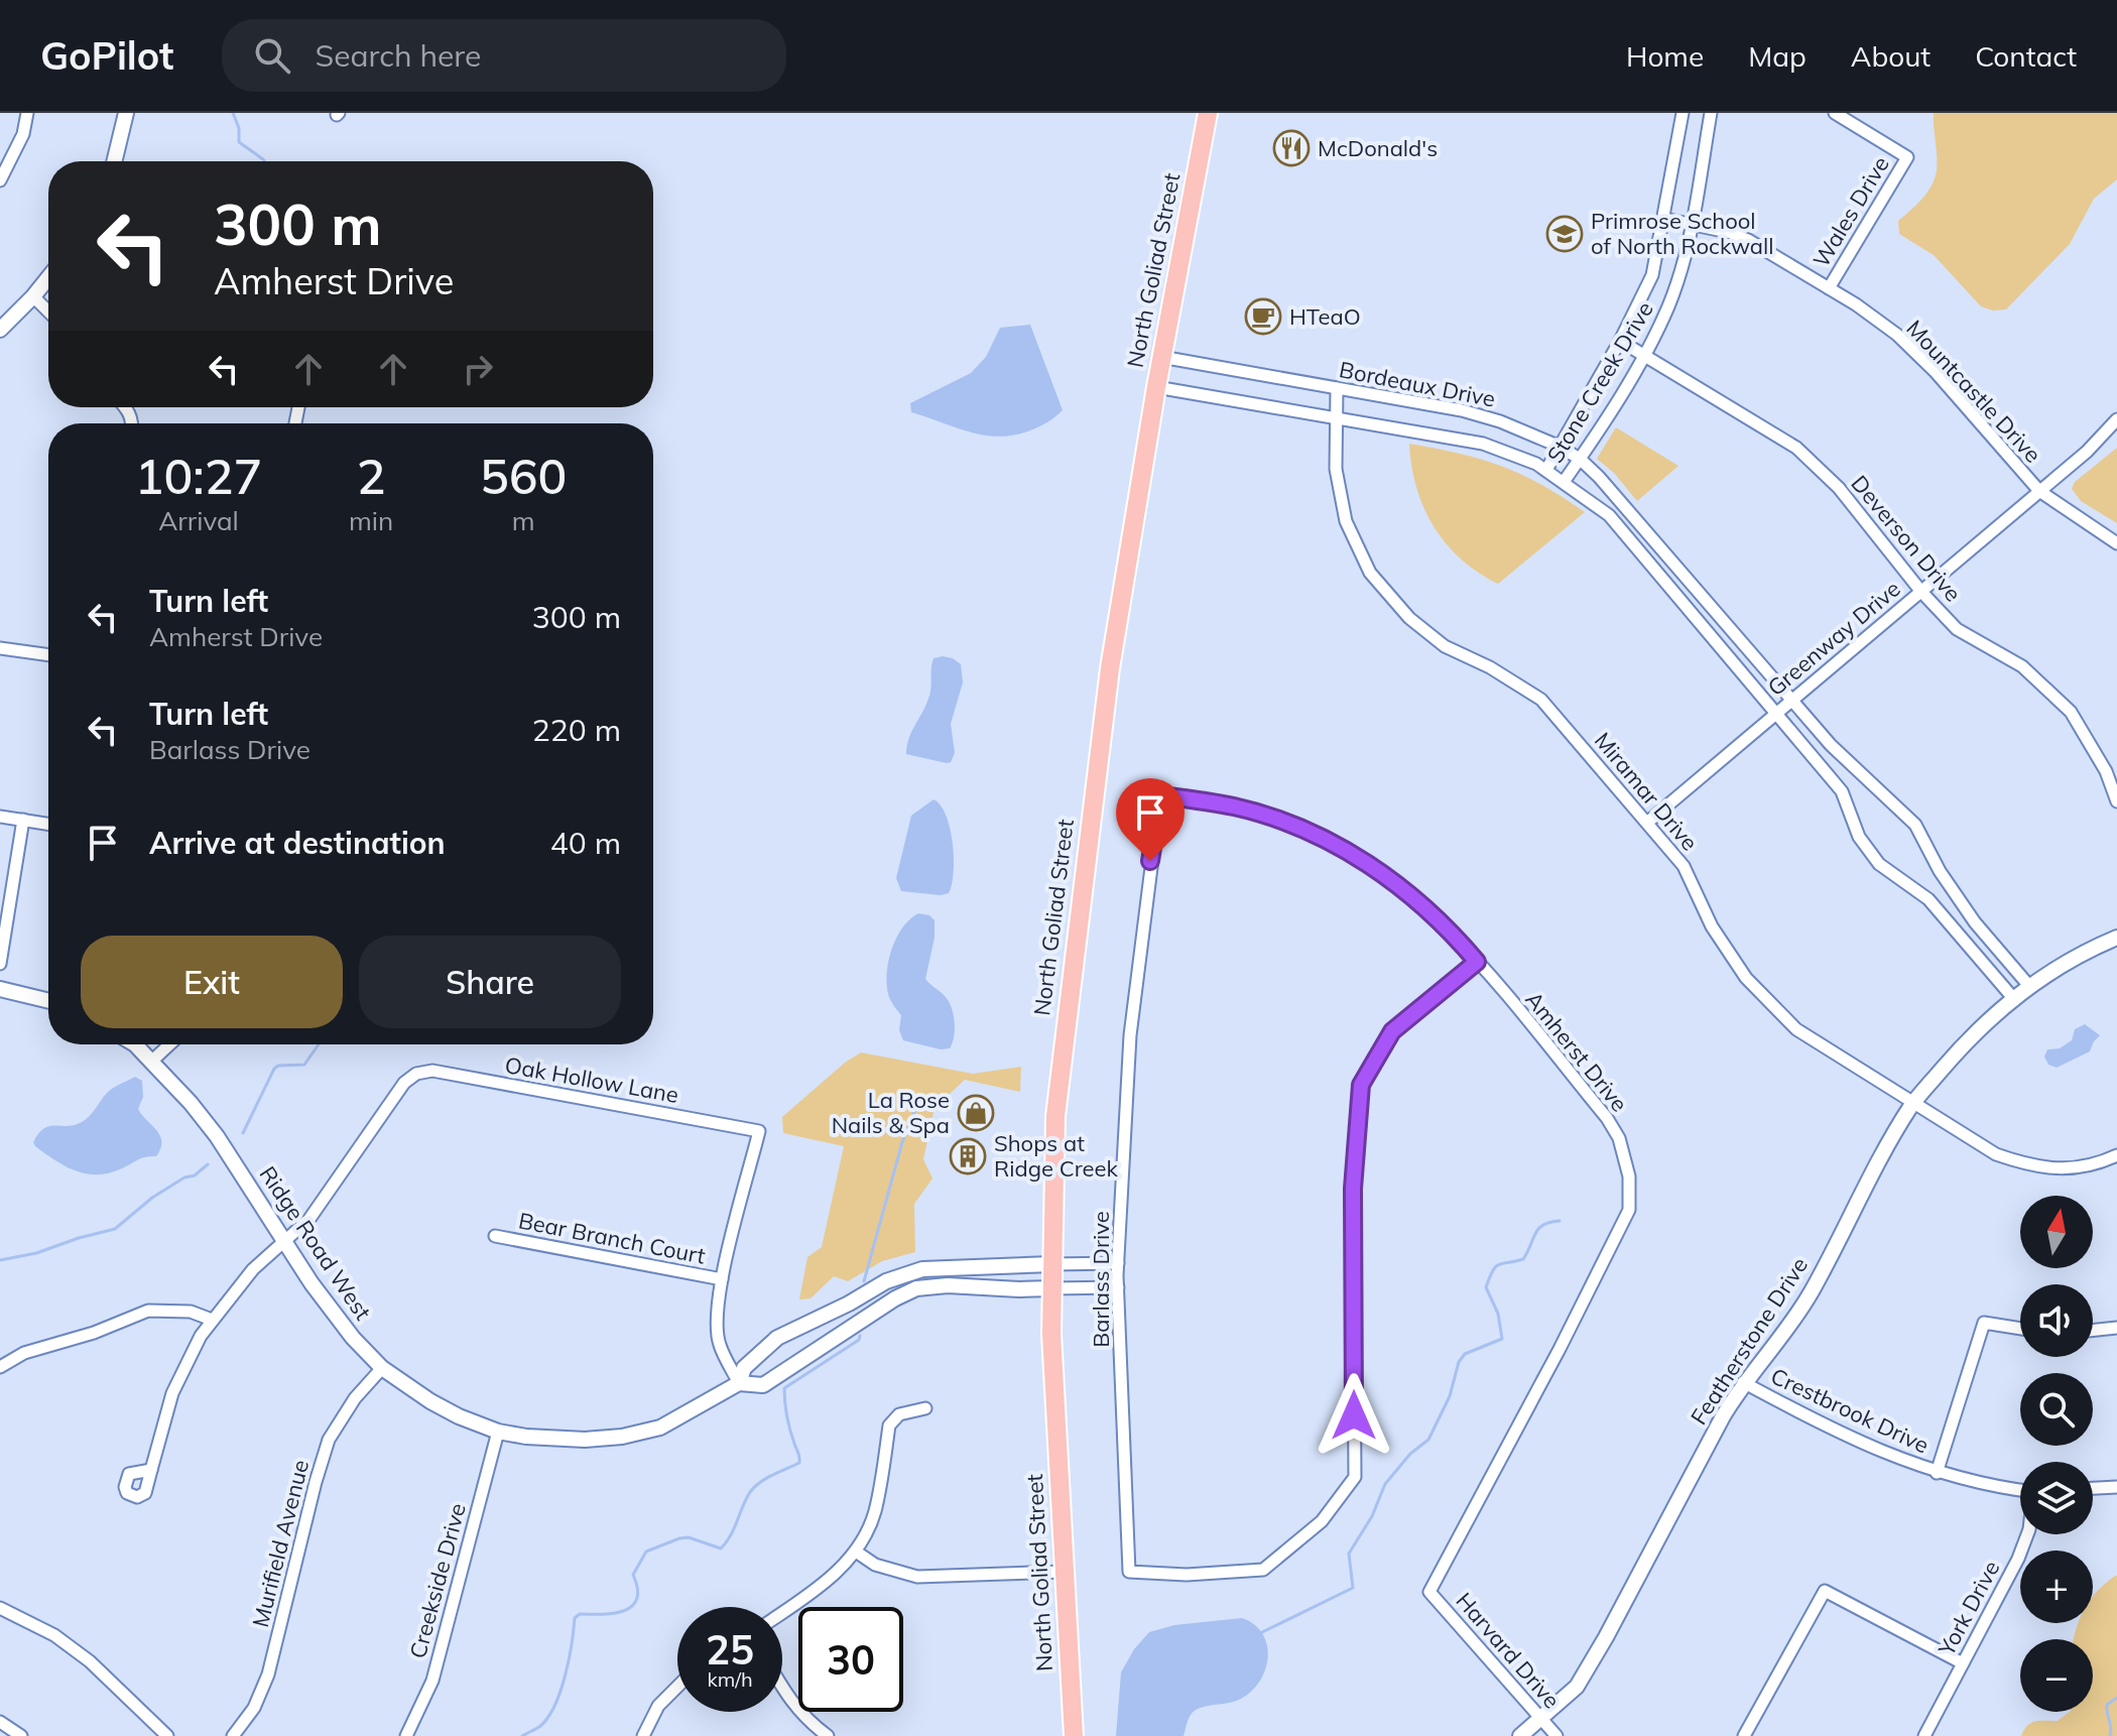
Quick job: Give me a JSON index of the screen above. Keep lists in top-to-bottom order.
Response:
{
  "streets": {
    "main road": ["North Goliad Street"],
    "street": [
      "Wales Drive",
      "Stone Creek Drive",
      "Bordeaux Drive",
      "Mountcastle Drive",
      "Deverson Drive",
      "Greenway Drive",
      "Miramar Drive",
      "Amherst Drive",
      "Oak Hollow Lane",
      "Bear Branch Court",
      "Ridge Road West",
      "Barlass Drive",
      "Featherstone Drive",
      "Crestbrook Drive",
      "Murifield Avenue",
      "Creekside Drive",
      "York Drive",
      "Harvard Drive"
    ]
  },
  "crossings": [
    ["Wales Drive", "Mountcastle Drive"],
    ["North Goliad Street", "Bordeaux Drive"],
    ["North Goliad Street", "Ridge Road West"],
    ["Stone Creek Drive", "Bordeaux Drive"],
    ["Stone Creek Drive", "Mountcastle Drive"],
    ["Stone Creek Drive", "Deverson Drive"],
    ["Bordeaux Drive", "Greenway Drive"],
    ["Bordeaux Drive", "Miramar Drive"],
    ["Bordeaux Drive", "Featherstone Drive"],
    ["Mountcastle Drive", "Greenway Drive"],
    ["Deverson Drive", "Greenway Drive"],
    ["Greenway Drive", "Miramar Drive"],
    ["Miramar Drive", "Featherstone Drive"],
    ["Amherst Drive", "Barlass Drive"],
    ["Amherst Drive", "Harvard Drive"],
    ["Oak Hollow Lane", "Bear Branch Court"],
    ["Oak Hollow Lane", "Ridge Road West"],
    ["Ridge Road West", "Barlass Drive"],
    ["Ridge Road West", "Murifield Avenue"],
    ["Ridge Road West", "Creekside Drive"],
    ["Featherstone Drive", "Crestbrook Drive"],
    ["Featherstone Drive", "Harvard Drive"]
  ],
  "places": {
    "restaurant": ["McDonald's"],
    "school or university": ["Primrose School of North Rockwall"],
    "cafe": ["HTeaO"],
    "shop": ["La Rose Nails & Spa"],
    "building": ["Shops at Ridge Creek"]
  },
  "north": "top",
  "page": {
    "header": "GoPilot",
    "search": "Search here",
    "nav": [
      "Home",
      "Map",
      "About",
      "Contact"
    ],
    "turn": ["300 m", "Amherst Drive"],
    "eta": [
      "10:27",
      "Arrival",
      "2",
      "min",
      "560",
      "m"
    ],
    "list": [
      {
        "name": "Turn left",
        "note": "Amherst Drive",
        "value": "300 m"
      },
      {
        "name": "Turn left",
        "note": "Barlass Drive",
        "value": "220 m"
      },
      {
        "name": "Arrive at destination",
        "value": "40 m"
      }
    ],
    "buttons": ["Exit", "Share"],
    "map_buttons": ["+", "−"],
    "speed": "25 km/h",
    "limit": "30"
  }
}
